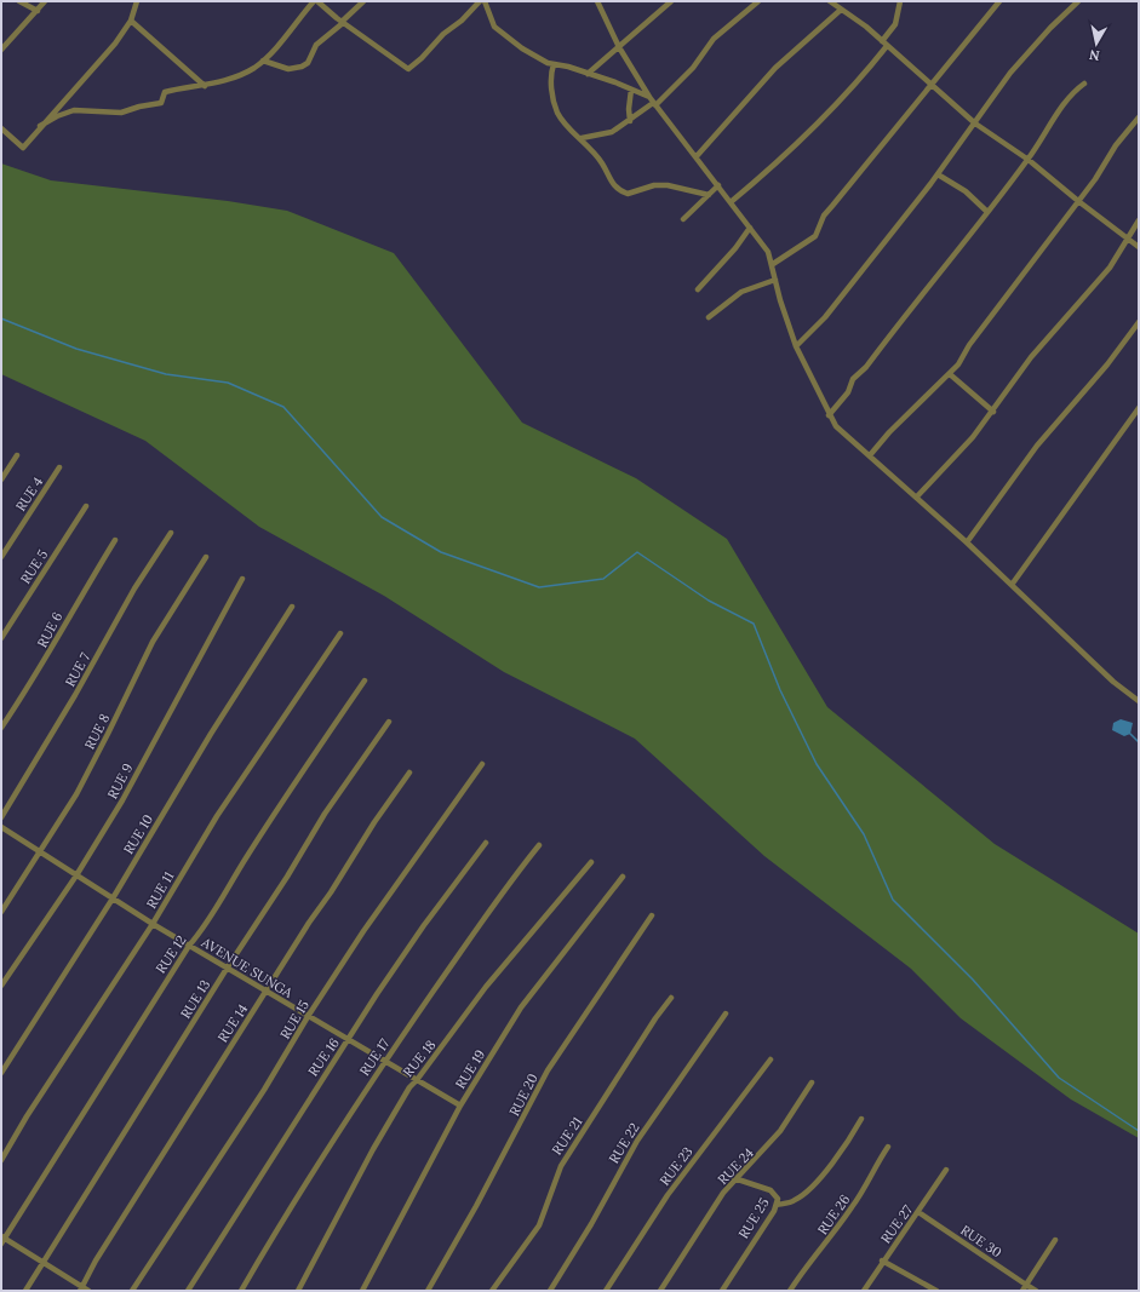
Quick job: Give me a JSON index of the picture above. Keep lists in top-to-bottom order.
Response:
{
  "streets": {
    "street": [
      "RUE 4",
      "RUE 5",
      "RUE 6",
      "RUE 7",
      "RUE 8",
      "RUE 9",
      "RUE 10",
      "RUE 11",
      "RUE 12",
      "AVENUE SUNGA",
      "RUE 13",
      "RUE 15",
      "RUE 14",
      "RUE 16",
      "RUE 17",
      "RUE 18",
      "RUE 19",
      "RUE 20",
      "RUE 21",
      "RUE 22",
      "RUE 23",
      "RUE 24",
      "RUE 26",
      "RUE 25",
      "RUE 27",
      "RUE 30"
    ]
  },
  "crossings": [
    ["RUE 8", "AVENUE SUNGA"],
    ["RUE 9", "AVENUE SUNGA"],
    ["RUE 10", "AVENUE SUNGA"],
    ["RUE 11", "AVENUE SUNGA"],
    ["RUE 12", "AVENUE SUNGA"],
    ["AVENUE SUNGA", "RUE 13"],
    ["AVENUE SUNGA", "RUE 15"],
    ["AVENUE SUNGA", "RUE 14"],
    ["AVENUE SUNGA", "RUE 16"],
    ["AVENUE SUNGA", "RUE 17"],
    ["AVENUE SUNGA", "RUE 18"],
    ["AVENUE SUNGA", "RUE 19"],
    ["RUE 24", "RUE 25"],
    ["RUE 27", "RUE 30"]
  ],
  "north": "bottom"
}
